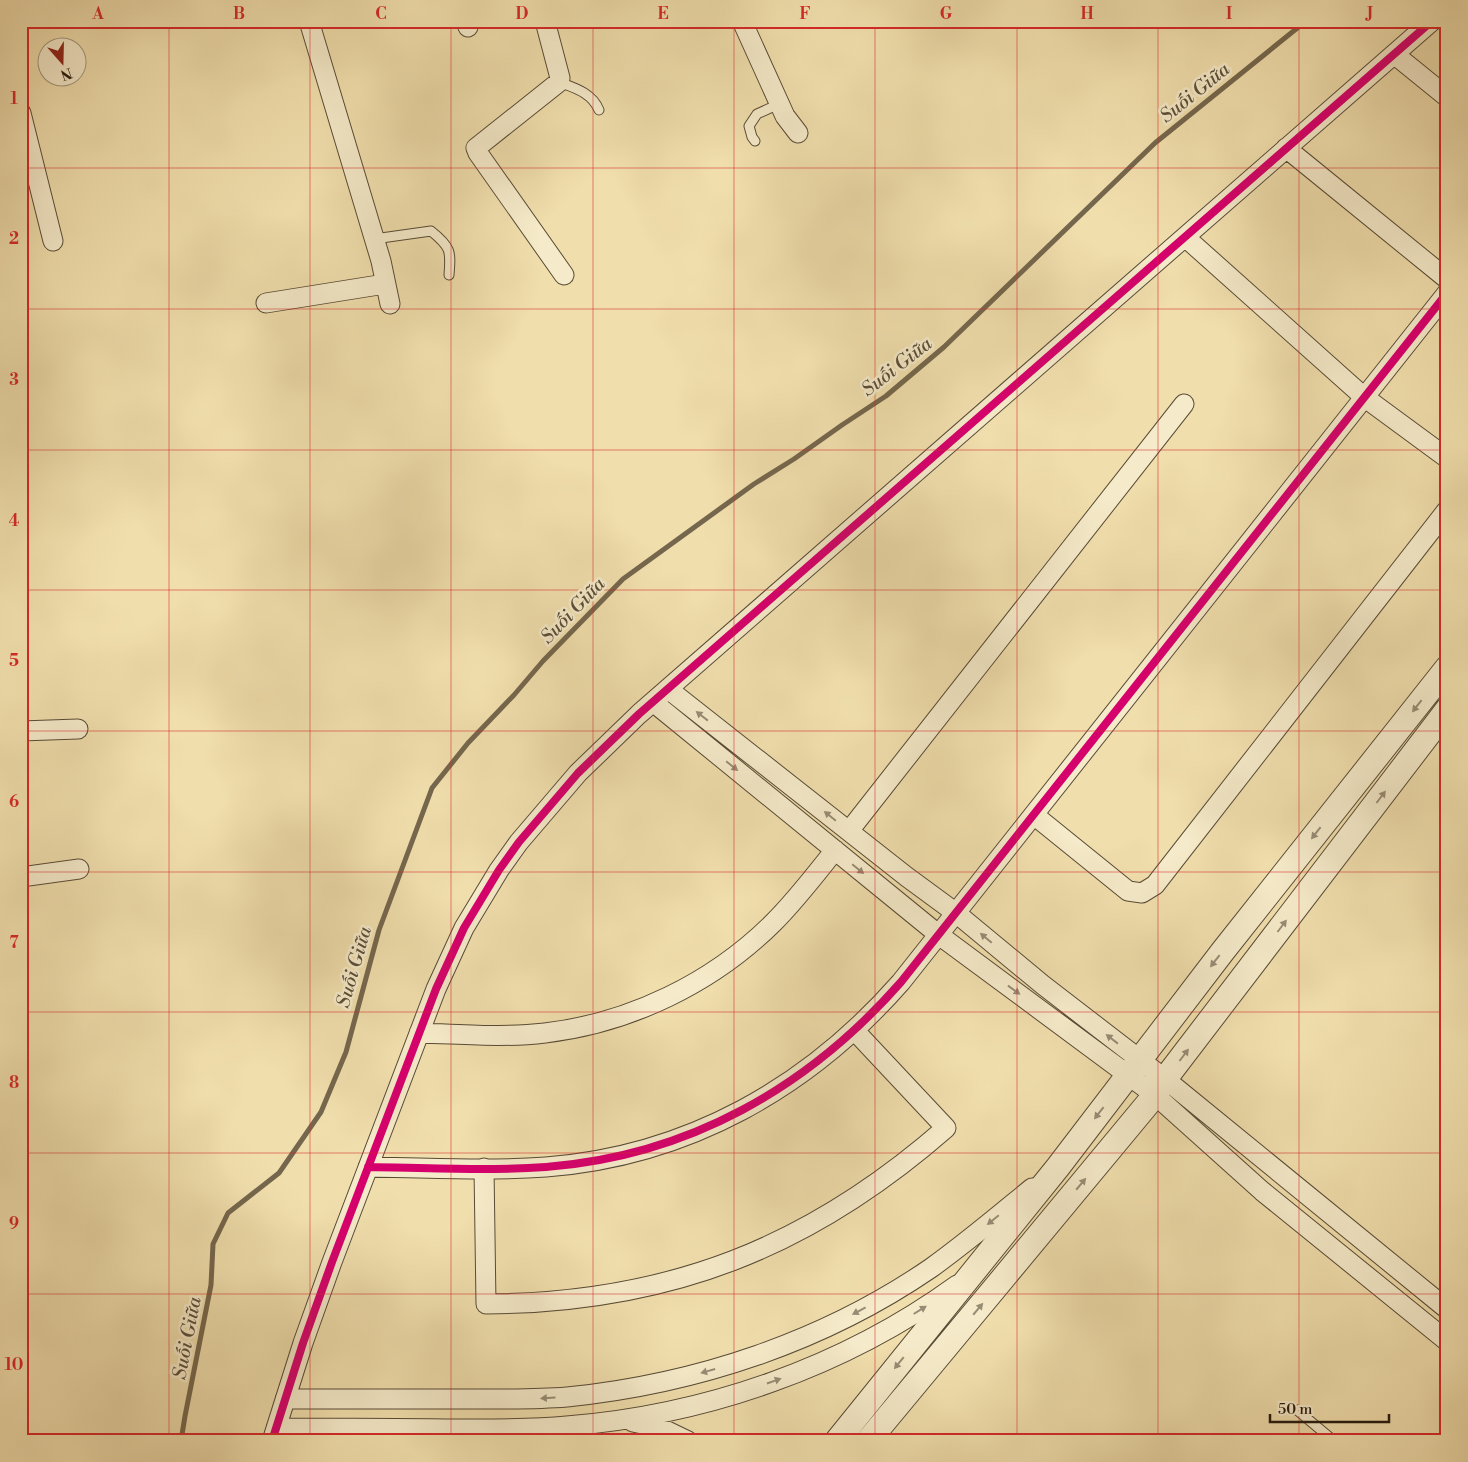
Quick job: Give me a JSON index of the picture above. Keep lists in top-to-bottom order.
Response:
{
  "water": ["Suối Giữa"],
  "scale_bar": "50 m",
  "north": "bottom",
  "grid": {
    "columns": [
      "A",
      "B",
      "C",
      "D",
      "E",
      "F",
      "G",
      "H",
      "I",
      "J"
    ],
    "rows": [
      "1",
      "2",
      "3",
      "4",
      "5",
      "6",
      "7",
      "8",
      "9",
      "10"
    ]
  }
}
